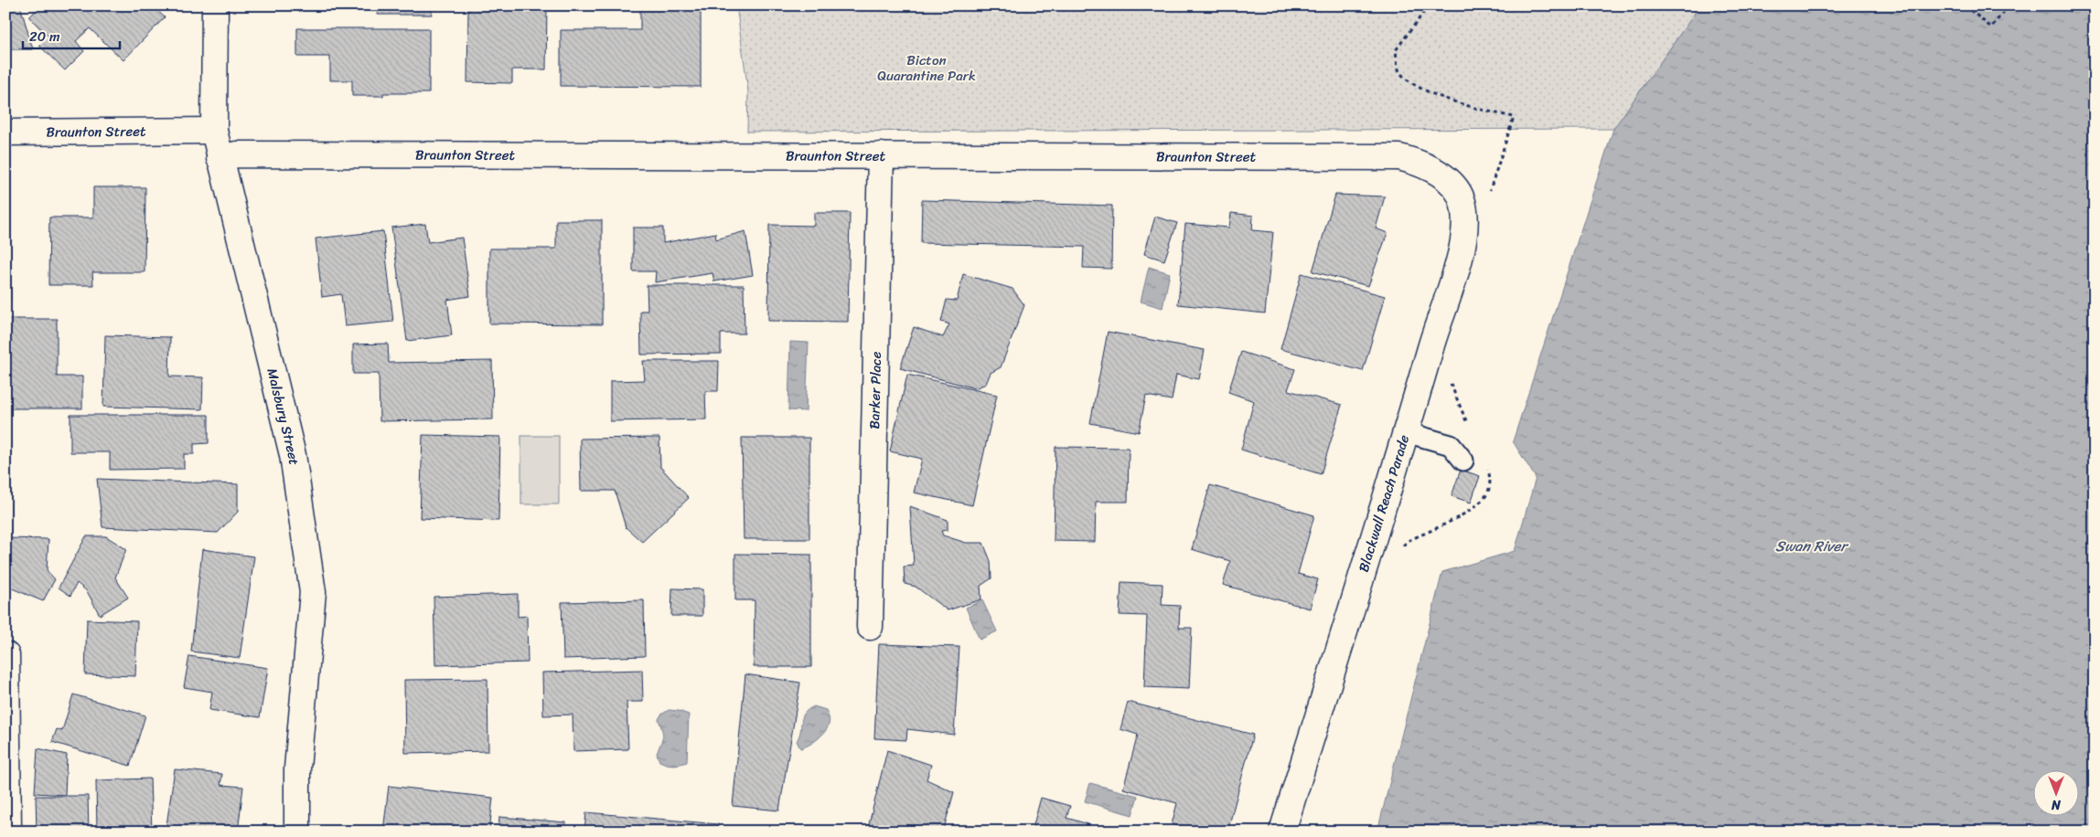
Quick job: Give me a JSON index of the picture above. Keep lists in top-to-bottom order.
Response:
{
  "streets": {
    "street": [
      "Braunton Street",
      "Barker Place",
      "Malsbury Street",
      "Blackwall Reach Parade"
    ]
  },
  "crossings": [
    ["Braunton Street", "Barker Place"],
    ["Braunton Street", "Malsbury Street"],
    ["Braunton Street", "Blackwall Reach Parade"]
  ],
  "water": ["Swan River"],
  "parks": ["Bicton Quarantine Park"],
  "scale_bar": "20 m",
  "north": "bottom"
}
